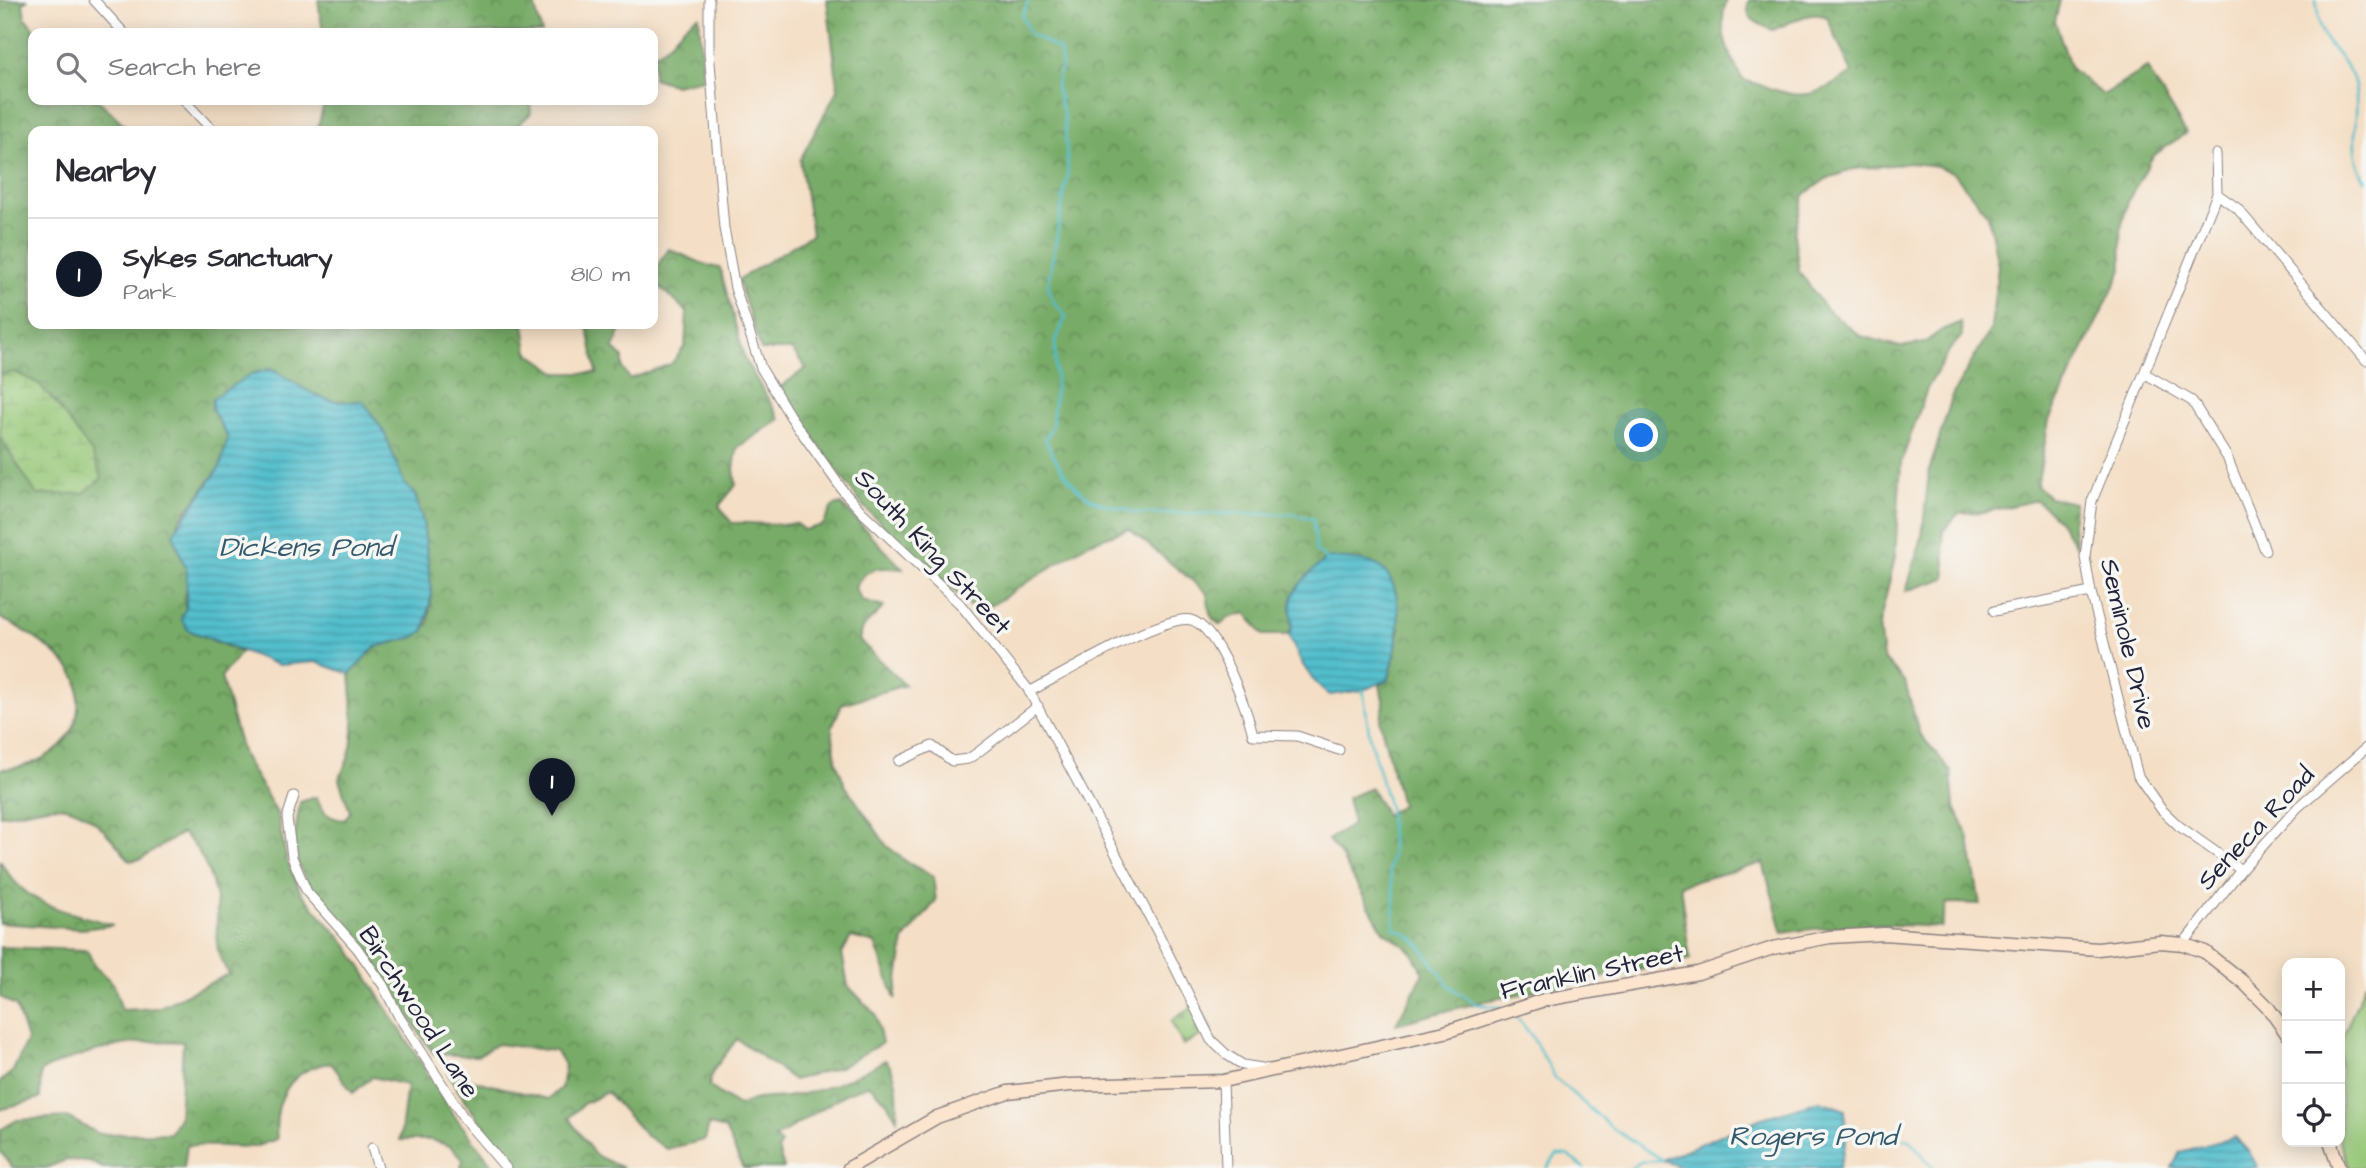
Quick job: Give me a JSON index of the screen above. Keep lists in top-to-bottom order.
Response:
{
  "streets": {
    "main road": ["Franklin Street"],
    "street": [
      "South King Street",
      "Seminole Drive",
      "Seneca Road",
      "Birchwood Lane"
    ]
  },
  "crossings": [
    ["South King Street", "Franklin Street"],
    ["Seminole Drive", "Seneca Road"],
    ["Seneca Road", "Franklin Street"]
  ],
  "water": ["Dickens Pond", "Rogers Pond"],
  "page": {
    "search": "Search here",
    "heading": "Nearby",
    "list": [
      {
        "mark": "1",
        "name": "Sykes Sanctuary",
        "note": "Park",
        "value": "810 m"
      }
    ],
    "pins": "1",
    "map_buttons": ["+", "−"]
  }
}
